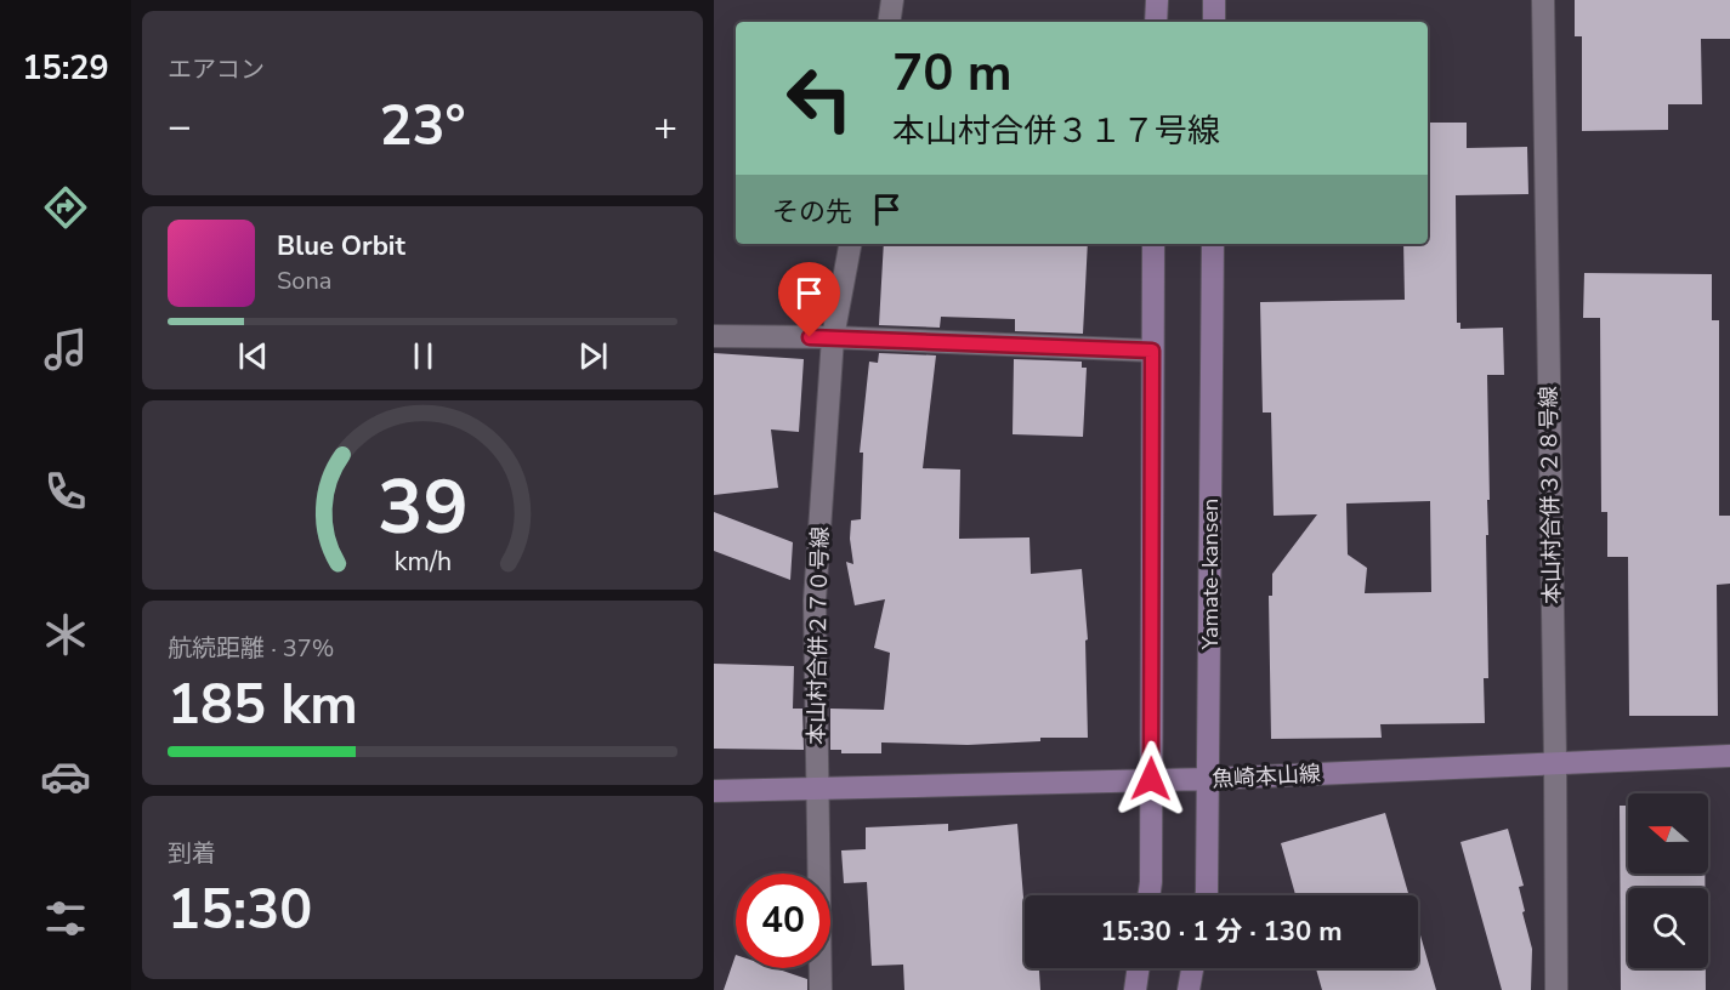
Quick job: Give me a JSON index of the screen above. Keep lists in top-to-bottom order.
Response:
{
  "streets": {
    "street": [
      "本山村合併３２８号線",
      "Yamate-kansen",
      "本山村合併２７０号線",
      "魚崎本山線"
    ]
  },
  "crossings": [
    ["本山村合併３２８号線", "魚崎本山線"],
    ["Yamate-kansen", "魚崎本山線"],
    ["本山村合併２７０号線", "魚崎本山線"]
  ],
  "north": "left",
  "page": {
    "tabs": "15:29",
    "tile": [
      "エアコン",
      ["航続距離 · 37%", "185 km"],
      ["到着", "15:30"]
    ],
    "turn": ["70 m", "本山村合併３１７号線"],
    "heat": ["−", "23°", "+"],
    "then": "その先",
    "song": ["Blue Orbit", "Sona"],
    "limit": "40",
    "trip": "15:30 · 1 分 · 130 m",
    "gauge": ["39", "km/h"]
  }
}
